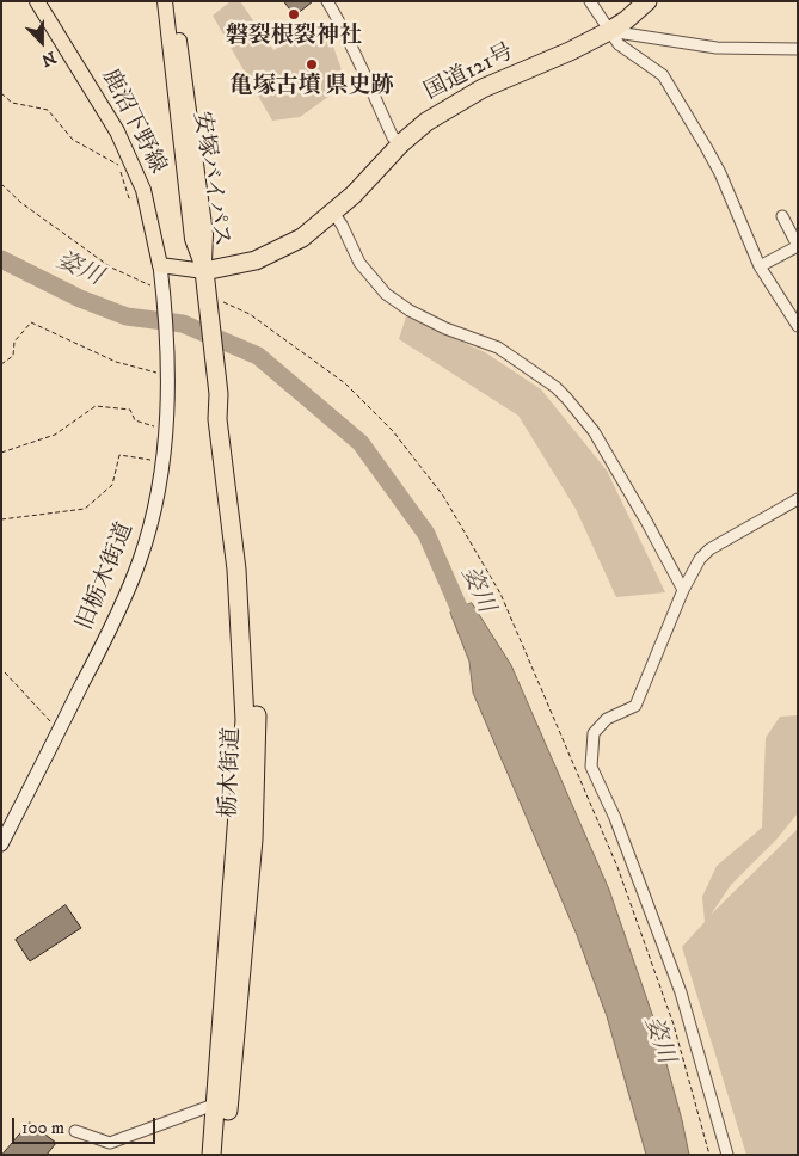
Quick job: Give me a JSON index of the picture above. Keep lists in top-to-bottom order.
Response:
{
  "streets": {
    "highway": ["国道121号", "栃木街道"],
    "main road": ["鹿沼下野線", "安塚バイパス"],
    "street": ["旧栃木街道"]
  },
  "crossings": [
    ["国道121号", "安塚バイパス"],
    ["国道121号", "栃木街道"],
    ["鹿沼下野線", "旧栃木街道"],
    ["安塚バイパス", "栃木街道"]
  ],
  "water": ["姿川"],
  "places": ["磐裂根裂神社", "亀塚古墳 県史跡"],
  "scale_bar": "100 m",
  "north": "bottom"
}
